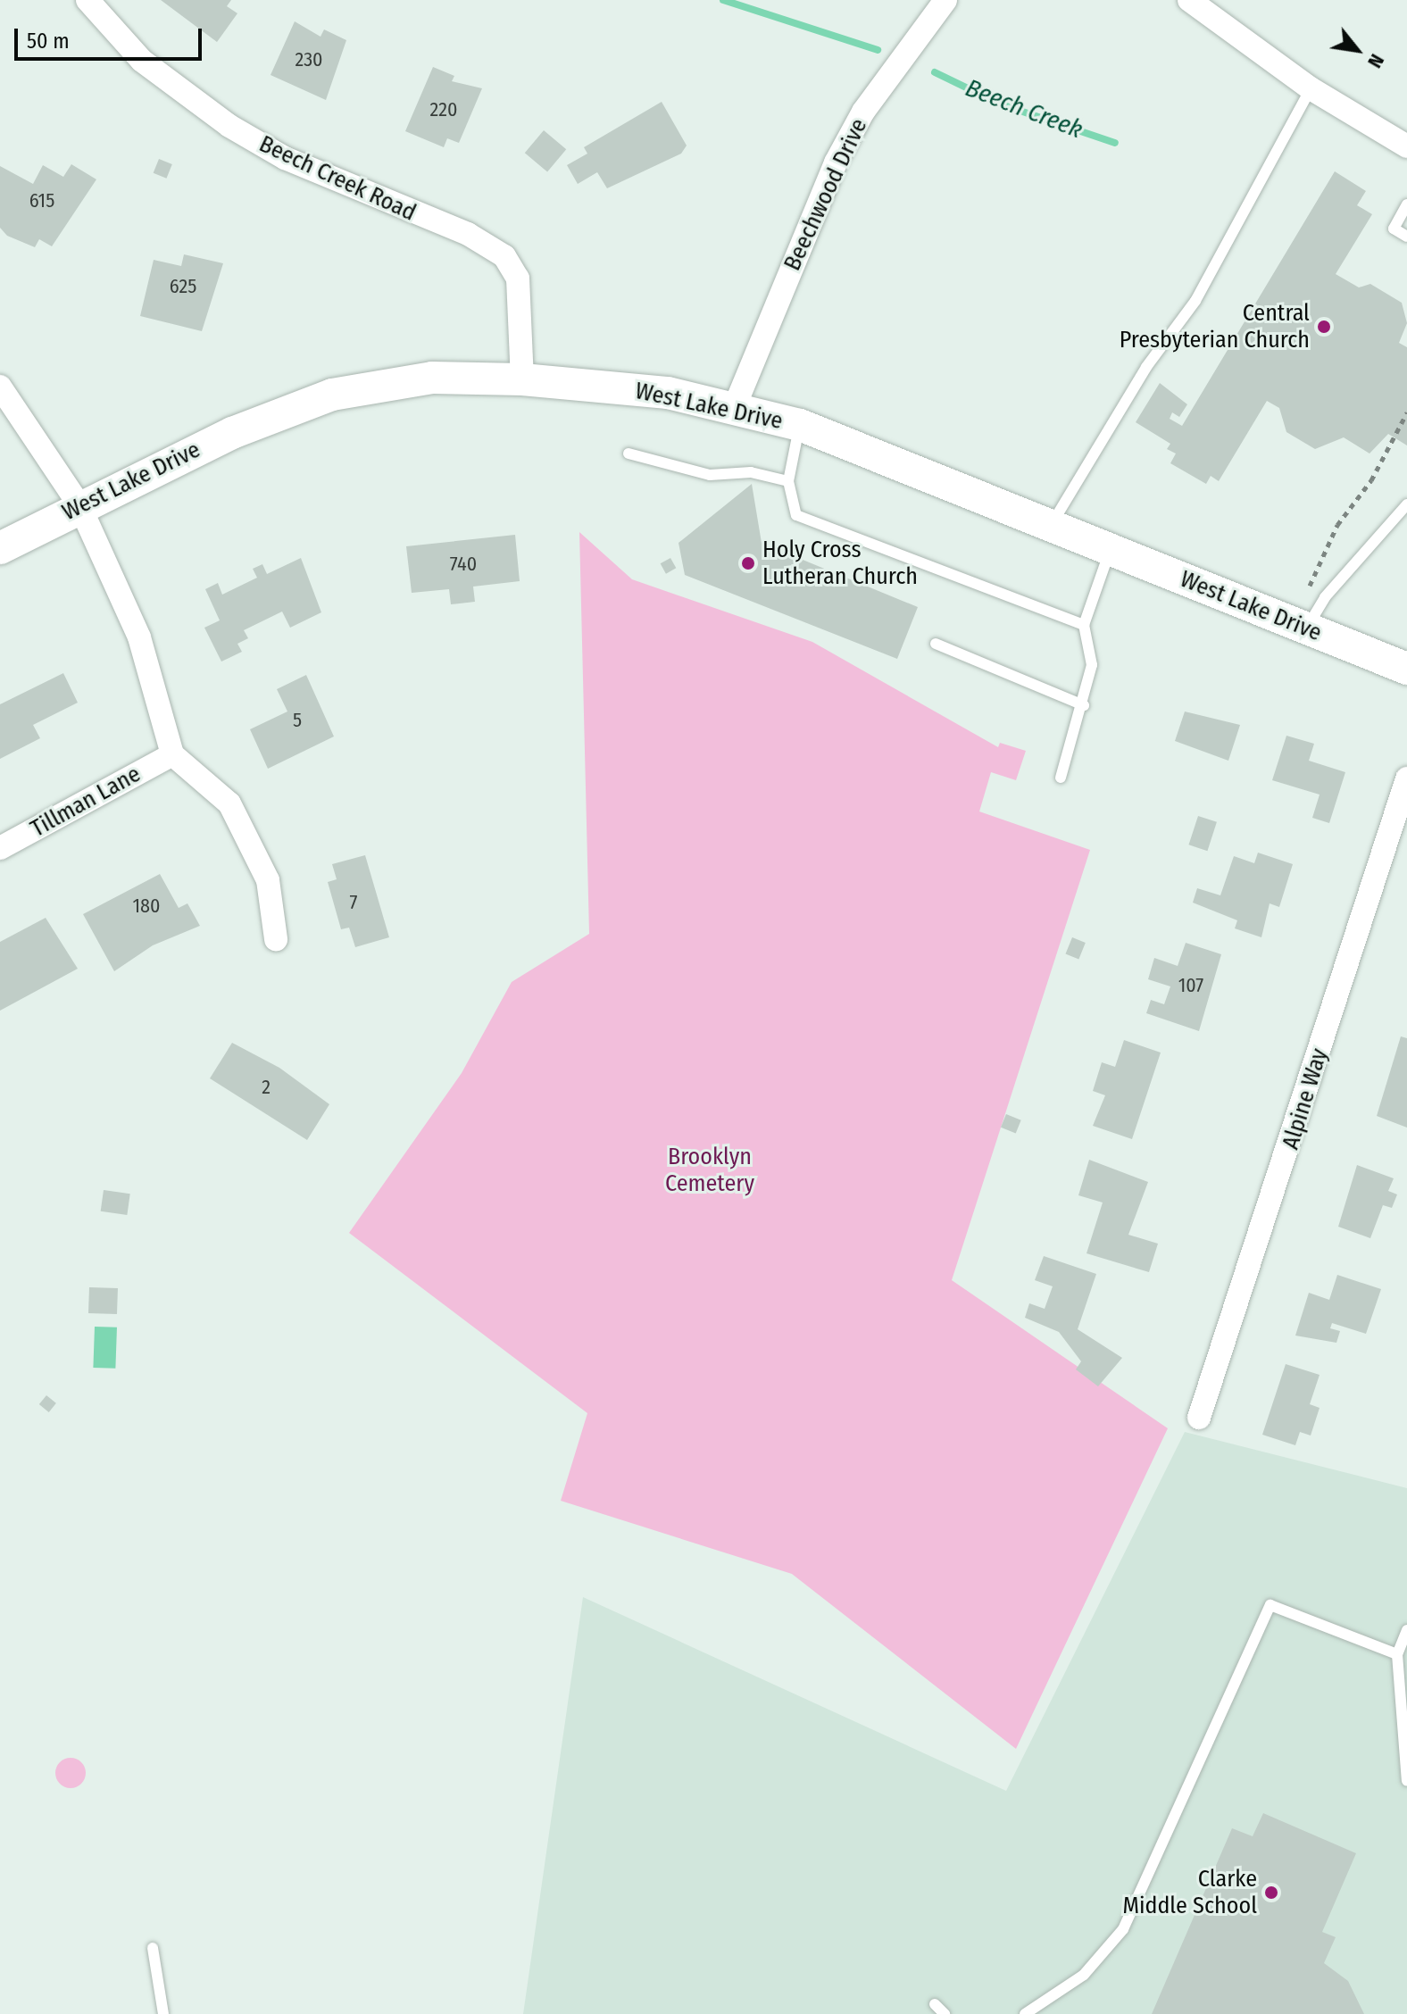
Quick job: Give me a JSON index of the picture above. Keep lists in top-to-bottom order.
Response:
{
  "streets": {
    "main road": ["West Lake Drive"],
    "street": [
      "Beech Creek Road",
      "Beechwood Drive",
      "Tillman Lane",
      "Alpine Way"
    ]
  },
  "crossings": [
    ["Beech Creek Road", "West Lake Drive"],
    ["Beechwood Drive", "West Lake Drive"]
  ],
  "water": ["Beech Creek"],
  "parks": ["Brooklyn Cemetery"],
  "places": ["Central Presbyterian Church", "Holy Cross Lutheran Church", "Clarke Middle School"],
  "house_numbers": [
    "230",
    "220",
    "615",
    "625",
    "740",
    "5",
    "7",
    "180",
    "107",
    "2"
  ],
  "scale_bar": "50 m",
  "north": "bottom right"
}
